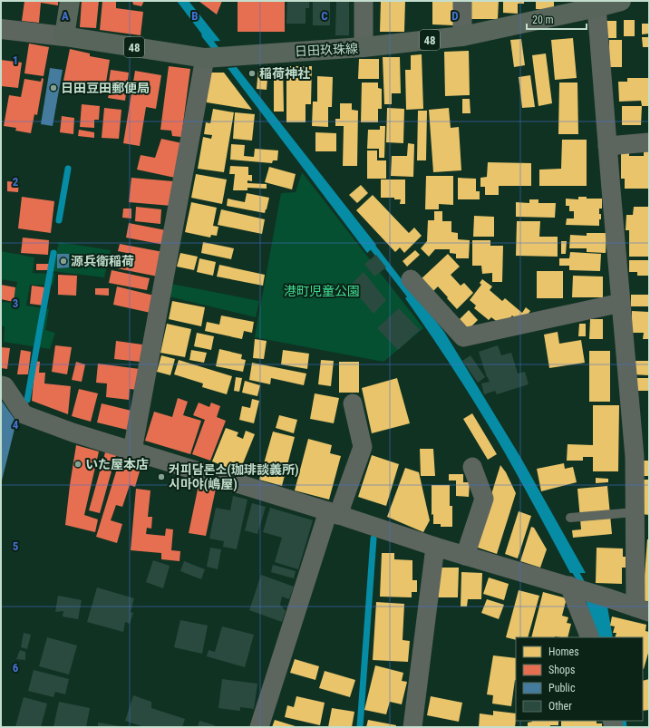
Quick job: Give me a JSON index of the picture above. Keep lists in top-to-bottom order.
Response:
{
  "streets": {
    "main road": ["48", "日田玖珠線"]
  },
  "parks": ["港町児童公園"],
  "places": [
    "稲荷神社",
    "日田豆田郵便局",
    "源兵衛稲荷",
    "いた屋本店",
    "커피담론소(珈琲談義所) 시마야(嶋屋)"
  ],
  "legend": [
    "Homes",
    "Shops",
    "Public",
    "Other"
  ],
  "scale_bar": "20 m",
  "grid": {
    "columns": [
      "A",
      "B",
      "C",
      "D"
    ],
    "rows": [
      "1",
      "2",
      "3",
      "4",
      "5",
      "6"
    ]
  }
}
